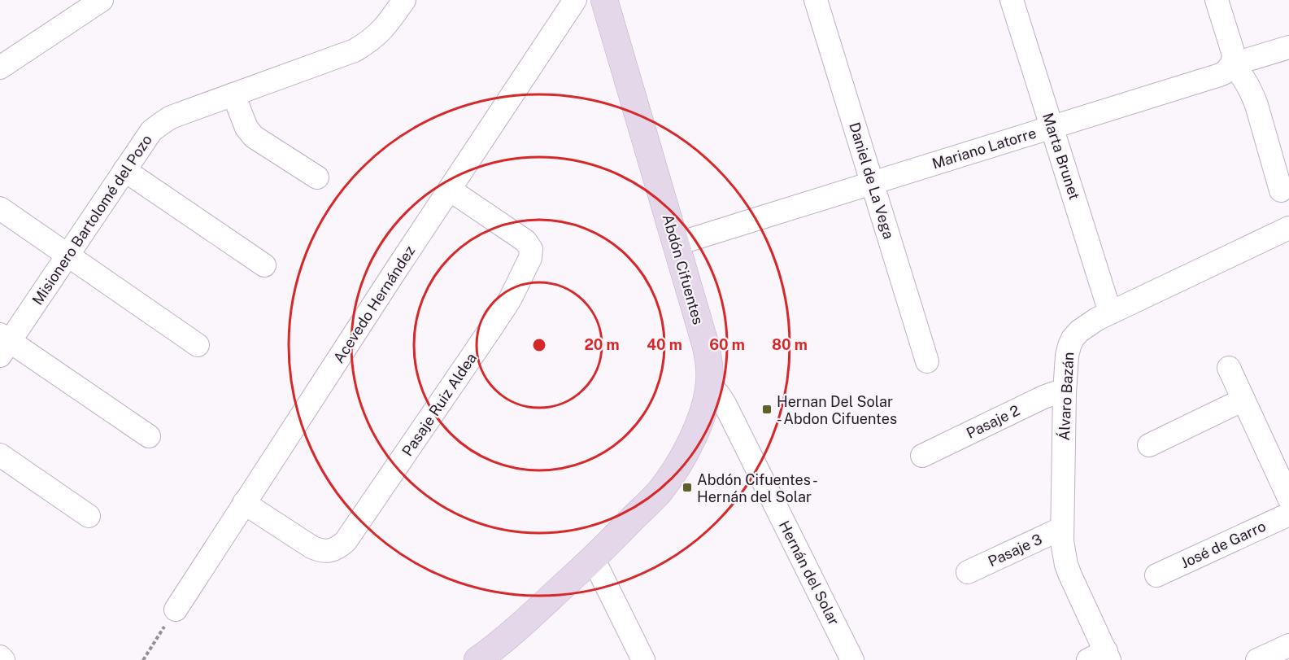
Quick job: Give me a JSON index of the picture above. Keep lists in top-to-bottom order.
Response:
{
  "streets": {
    "street": [
      "Mariano Latorre",
      "Marta Brunet",
      "Daniel de La Vega",
      "Misionero Bartolomé del Pozo",
      "Abdón Cifuentes",
      "Acevedo Hernández",
      "Álvaro Bazán",
      "Pasaje Ruiz Aldea",
      "Pasaje 2",
      "José de Garro",
      "Pasaje 3",
      "Hernán del Solar"
    ]
  },
  "crossings": [
    ["Mariano Latorre", "Marta Brunet"],
    ["Mariano Latorre", "Daniel de La Vega"],
    ["Mariano Latorre", "Abdón Cifuentes"],
    ["Marta Brunet", "Álvaro Bazán"],
    ["Abdón Cifuentes", "Hernán del Solar"],
    ["Acevedo Hernández", "Pasaje Ruiz Aldea"],
    ["Álvaro Bazán", "Pasaje 2"],
    ["Álvaro Bazán", "Pasaje 3"]
  ],
  "places": {
    "transit": ["Hernan Del Solar - Abdon Cifuentes", "Abdón Cifuentes - Hernán del Solar"]
  },
  "rings": [
    "20 m",
    "40 m",
    "60 m",
    "80 m"
  ]
}
